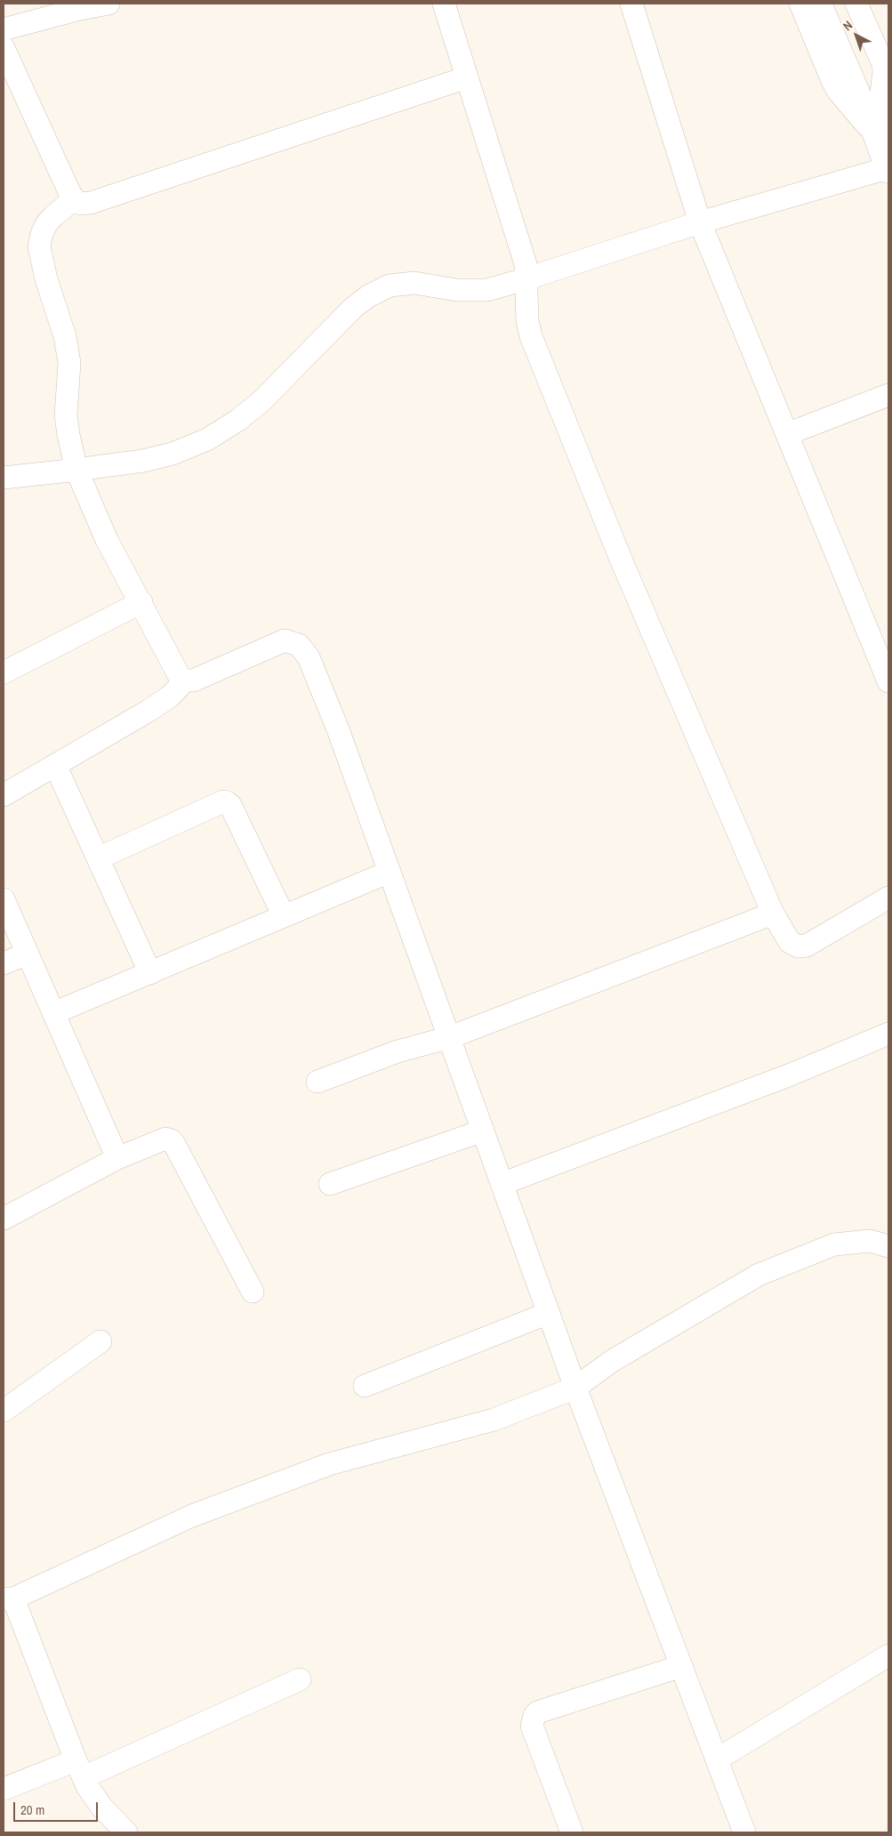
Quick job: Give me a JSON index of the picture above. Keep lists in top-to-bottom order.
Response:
{
  "scale_bar": "20 m",
  "north": "top left"
}
